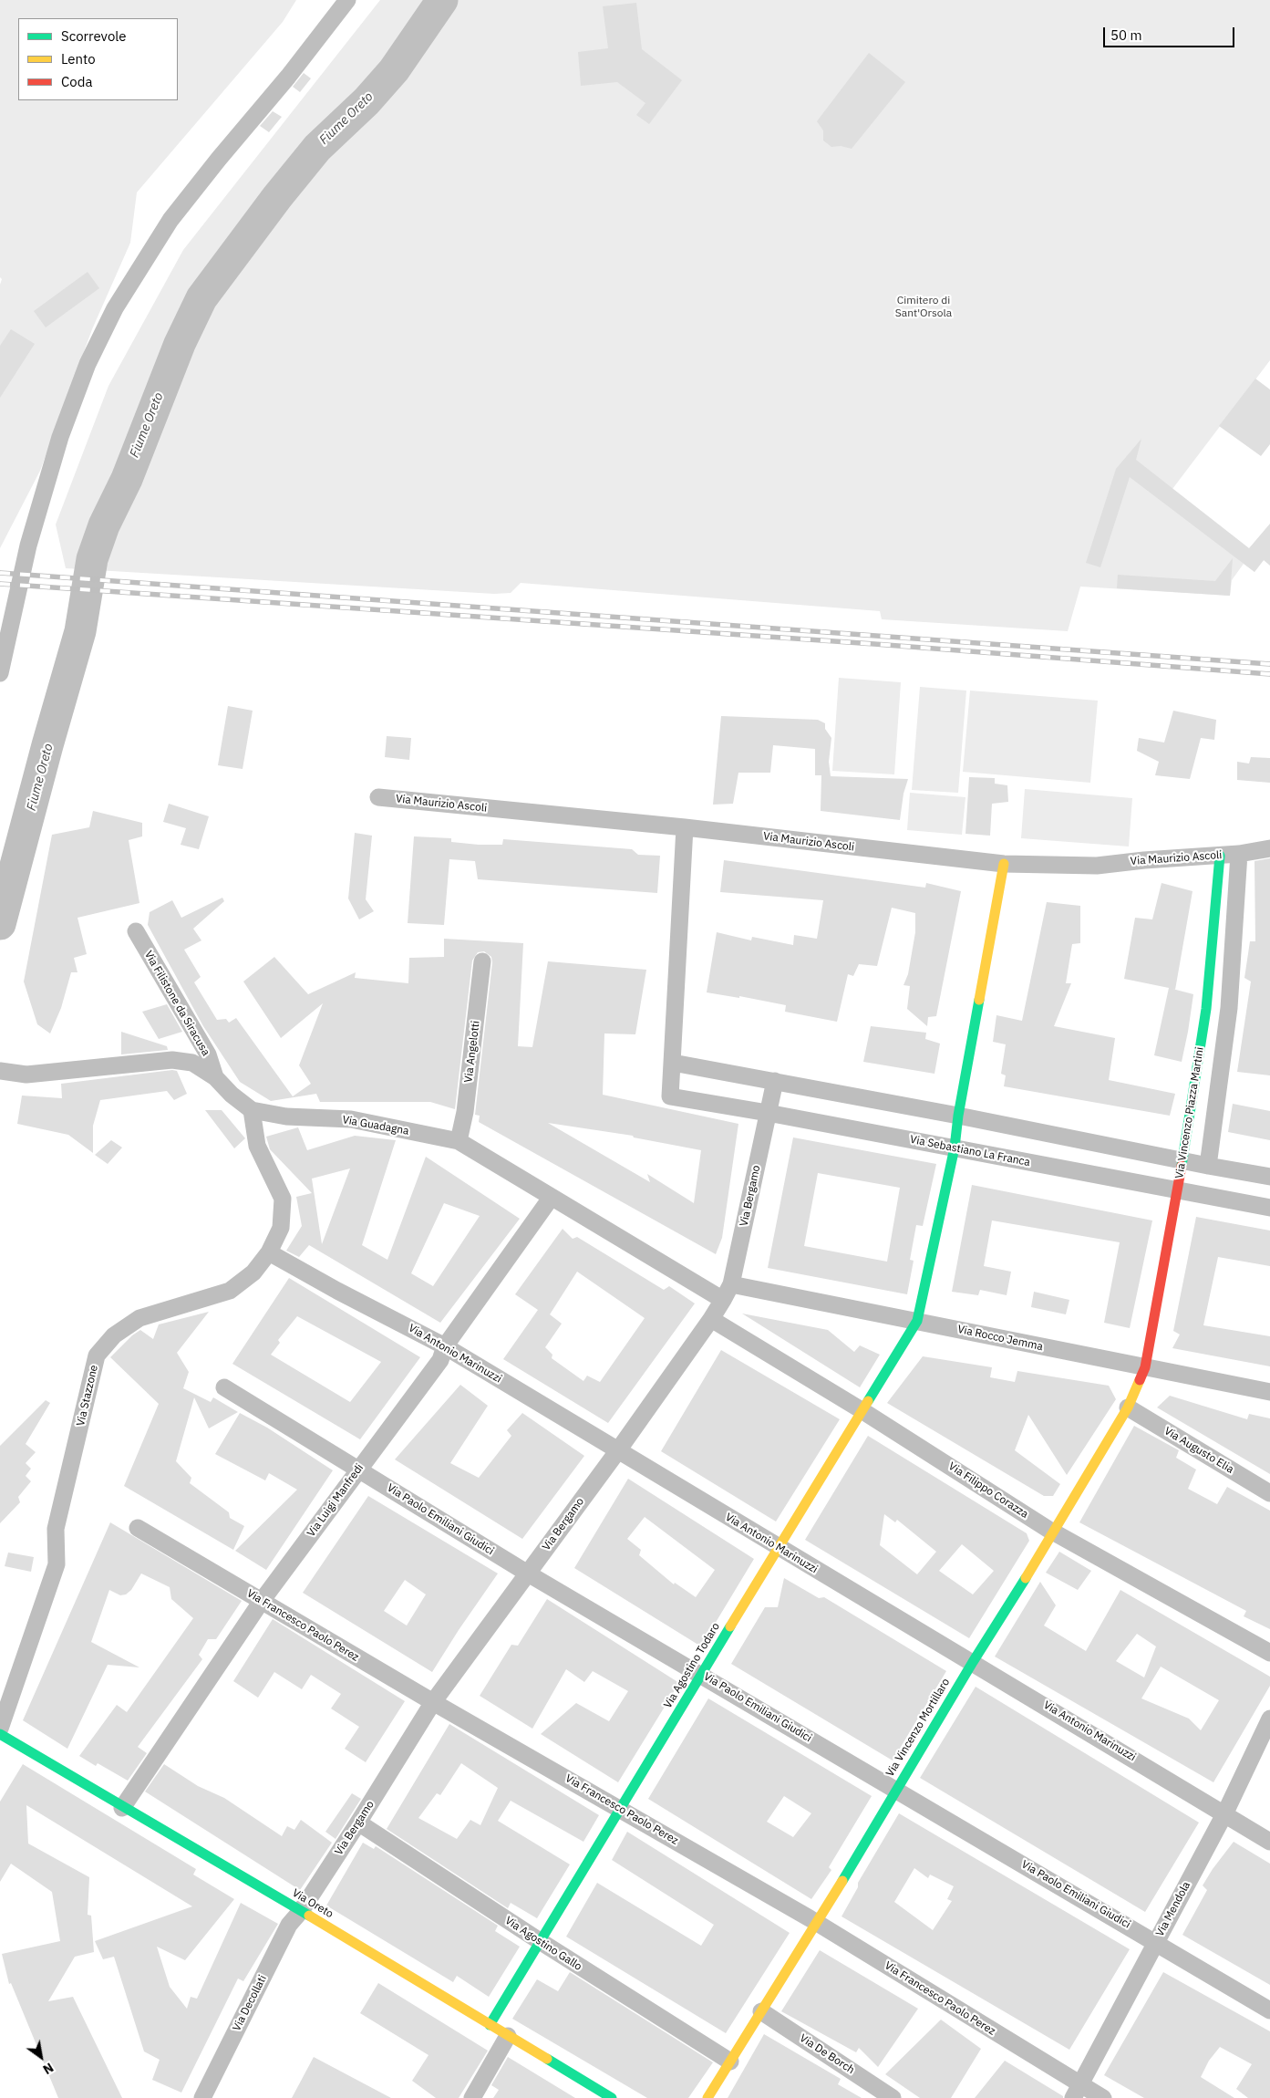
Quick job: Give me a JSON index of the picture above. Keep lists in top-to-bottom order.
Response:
{
  "streets": {
    "street": [
      "Via Maurizio Ascoli",
      "Via Filistone da Siracusa",
      "Via Angelotti",
      "Via Vincenzo Piazza Martini",
      "Via Guadagna",
      "Via Sebastiano La Franca",
      "Via Bergamo",
      "Via Rocco Jemma",
      "Via Antonio Marinuzzi",
      "Via Stazzone",
      "Via Augusto Elia",
      "Via Filippo Corazza",
      "Via Luigi Manfredi",
      "Via Paolo Emiliani Giudici",
      "Via Francesco Paolo Perez",
      "Via Agostino Todaro",
      "Via Vincenzo Mortillaro",
      "Via Oreto",
      "Via Mendola",
      "Via Agostino Gallo",
      "Via Decollati",
      "Via De Borch"
    ]
  },
  "crossings": [
    ["Via Maurizio Ascoli", "Via Vincenzo Piazza Martini"],
    ["Via Maurizio Ascoli", "Via Agostino Todaro"],
    ["Via Filistone da Siracusa", "Via Guadagna"],
    ["Via Angelotti", "Via Guadagna"],
    ["Via Vincenzo Piazza Martini", "Via Sebastiano La Franca"],
    ["Via Vincenzo Piazza Martini", "Via Rocco Jemma"],
    ["Via Vincenzo Piazza Martini", "Via Vincenzo Mortillaro"],
    ["Via Guadagna", "Via Bergamo"],
    ["Via Guadagna", "Via Stazzone"],
    ["Via Guadagna", "Via Luigi Manfredi"],
    ["Via Sebastiano La Franca", "Via Bergamo"],
    ["Via Sebastiano La Franca", "Via Agostino Todaro"],
    ["Via Bergamo", "Via Rocco Jemma"],
    ["Via Bergamo", "Via Antonio Marinuzzi"],
    ["Via Bergamo", "Via Filippo Corazza"],
    ["Via Bergamo", "Via Paolo Emiliani Giudici"],
    ["Via Bergamo", "Via Francesco Paolo Perez"],
    ["Via Bergamo", "Via Oreto"],
    ["Via Bergamo", "Via Agostino Gallo"],
    ["Via Bergamo", "Via Decollati"],
    ["Via Rocco Jemma", "Via Agostino Todaro"],
    ["Via Rocco Jemma", "Via Vincenzo Mortillaro"],
    ["Via Antonio Marinuzzi", "Via Stazzone"],
    ["Via Antonio Marinuzzi", "Via Luigi Manfredi"],
    ["Via Antonio Marinuzzi", "Via Agostino Todaro"],
    ["Via Antonio Marinuzzi", "Via Vincenzo Mortillaro"],
    ["Via Antonio Marinuzzi", "Via Mendola"],
    ["Via Augusto Elia", "Via Vincenzo Mortillaro"],
    ["Via Filippo Corazza", "Via Agostino Todaro"],
    ["Via Filippo Corazza", "Via Vincenzo Mortillaro"],
    ["Via Luigi Manfredi", "Via Paolo Emiliani Giudici"],
    ["Via Luigi Manfredi", "Via Francesco Paolo Perez"],
    ["Via Luigi Manfredi", "Via Oreto"],
    ["Via Paolo Emiliani Giudici", "Via Agostino Todaro"],
    ["Via Paolo Emiliani Giudici", "Via Vincenzo Mortillaro"],
    ["Via Paolo Emiliani Giudici", "Via Mendola"],
    ["Via Francesco Paolo Perez", "Via Agostino Todaro"],
    ["Via Francesco Paolo Perez", "Via Vincenzo Mortillaro"],
    ["Via Francesco Paolo Perez", "Via Mendola"],
    ["Via Agostino Todaro", "Via Oreto"],
    ["Via Agostino Todaro", "Via Agostino Gallo"],
    ["Via Vincenzo Mortillaro", "Via Agostino Gallo"],
    ["Via Vincenzo Mortillaro", "Via De Borch"],
    ["Via Oreto", "Via Decollati"]
  ],
  "water": ["Fiume Oreto"],
  "parks": ["Cimitero di Sant'Orsola"],
  "legend": ["Scorrevole", "Lento", "Coda"],
  "scale_bar": "50 m",
  "north": "bottom right"
}
